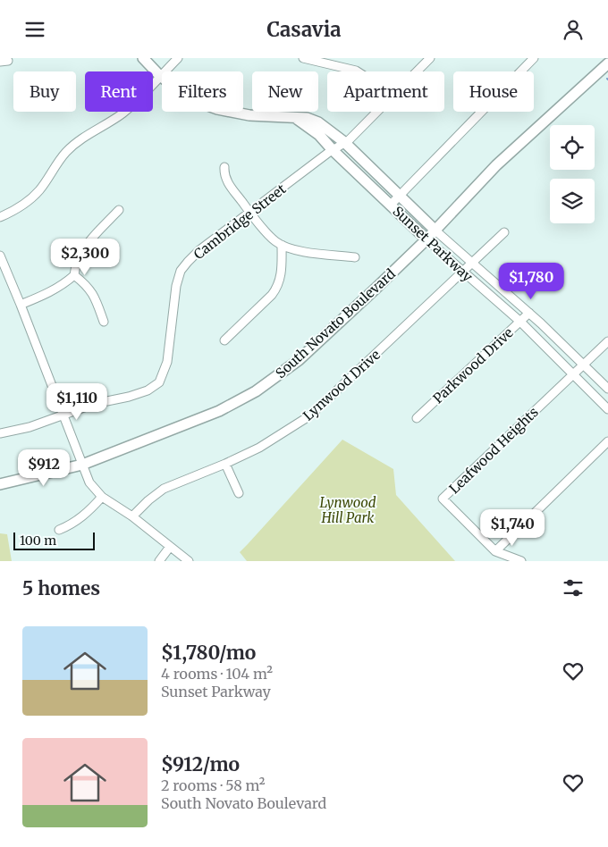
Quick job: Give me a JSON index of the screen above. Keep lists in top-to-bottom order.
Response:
{
  "streets": {
    "main road": ["Sunset Parkway", "South Novato Boulevard"],
    "street": [
      "Cambridge Street",
      "Parkwood Drive",
      "Lynwood Drive",
      "Leafwood Heights"
    ]
  },
  "crossings": [
    ["Cambridge Street", "Sunset Parkway"],
    ["Sunset Parkway", "South Novato Boulevard"],
    ["Sunset Parkway", "Parkwood Drive"],
    ["Sunset Parkway", "Lynwood Drive"],
    ["Sunset Parkway", "Leafwood Heights"]
  ],
  "parks": ["Lynwood Hill Park"],
  "scale_bar": "100 m",
  "page": {
    "header": "Casavia",
    "chip": [
      "Buy",
      "Rent",
      "Filters",
      "New",
      "Apartment",
      "House"
    ],
    "price": [
      "$2,300",
      "$1,780",
      "$1,110",
      "$912",
      "$1,740"
    ],
    "scale": "100 m",
    "heading": "5 homes",
    "list": [
      {
        "name": "$1,780/mo",
        "note": "4 rooms · 104 m² · Sunset Parkway"
      },
      {
        "name": "$912/mo",
        "note": "2 rooms · 58 m² · South Novato Boulevard"
      }
    ]
  }
}
